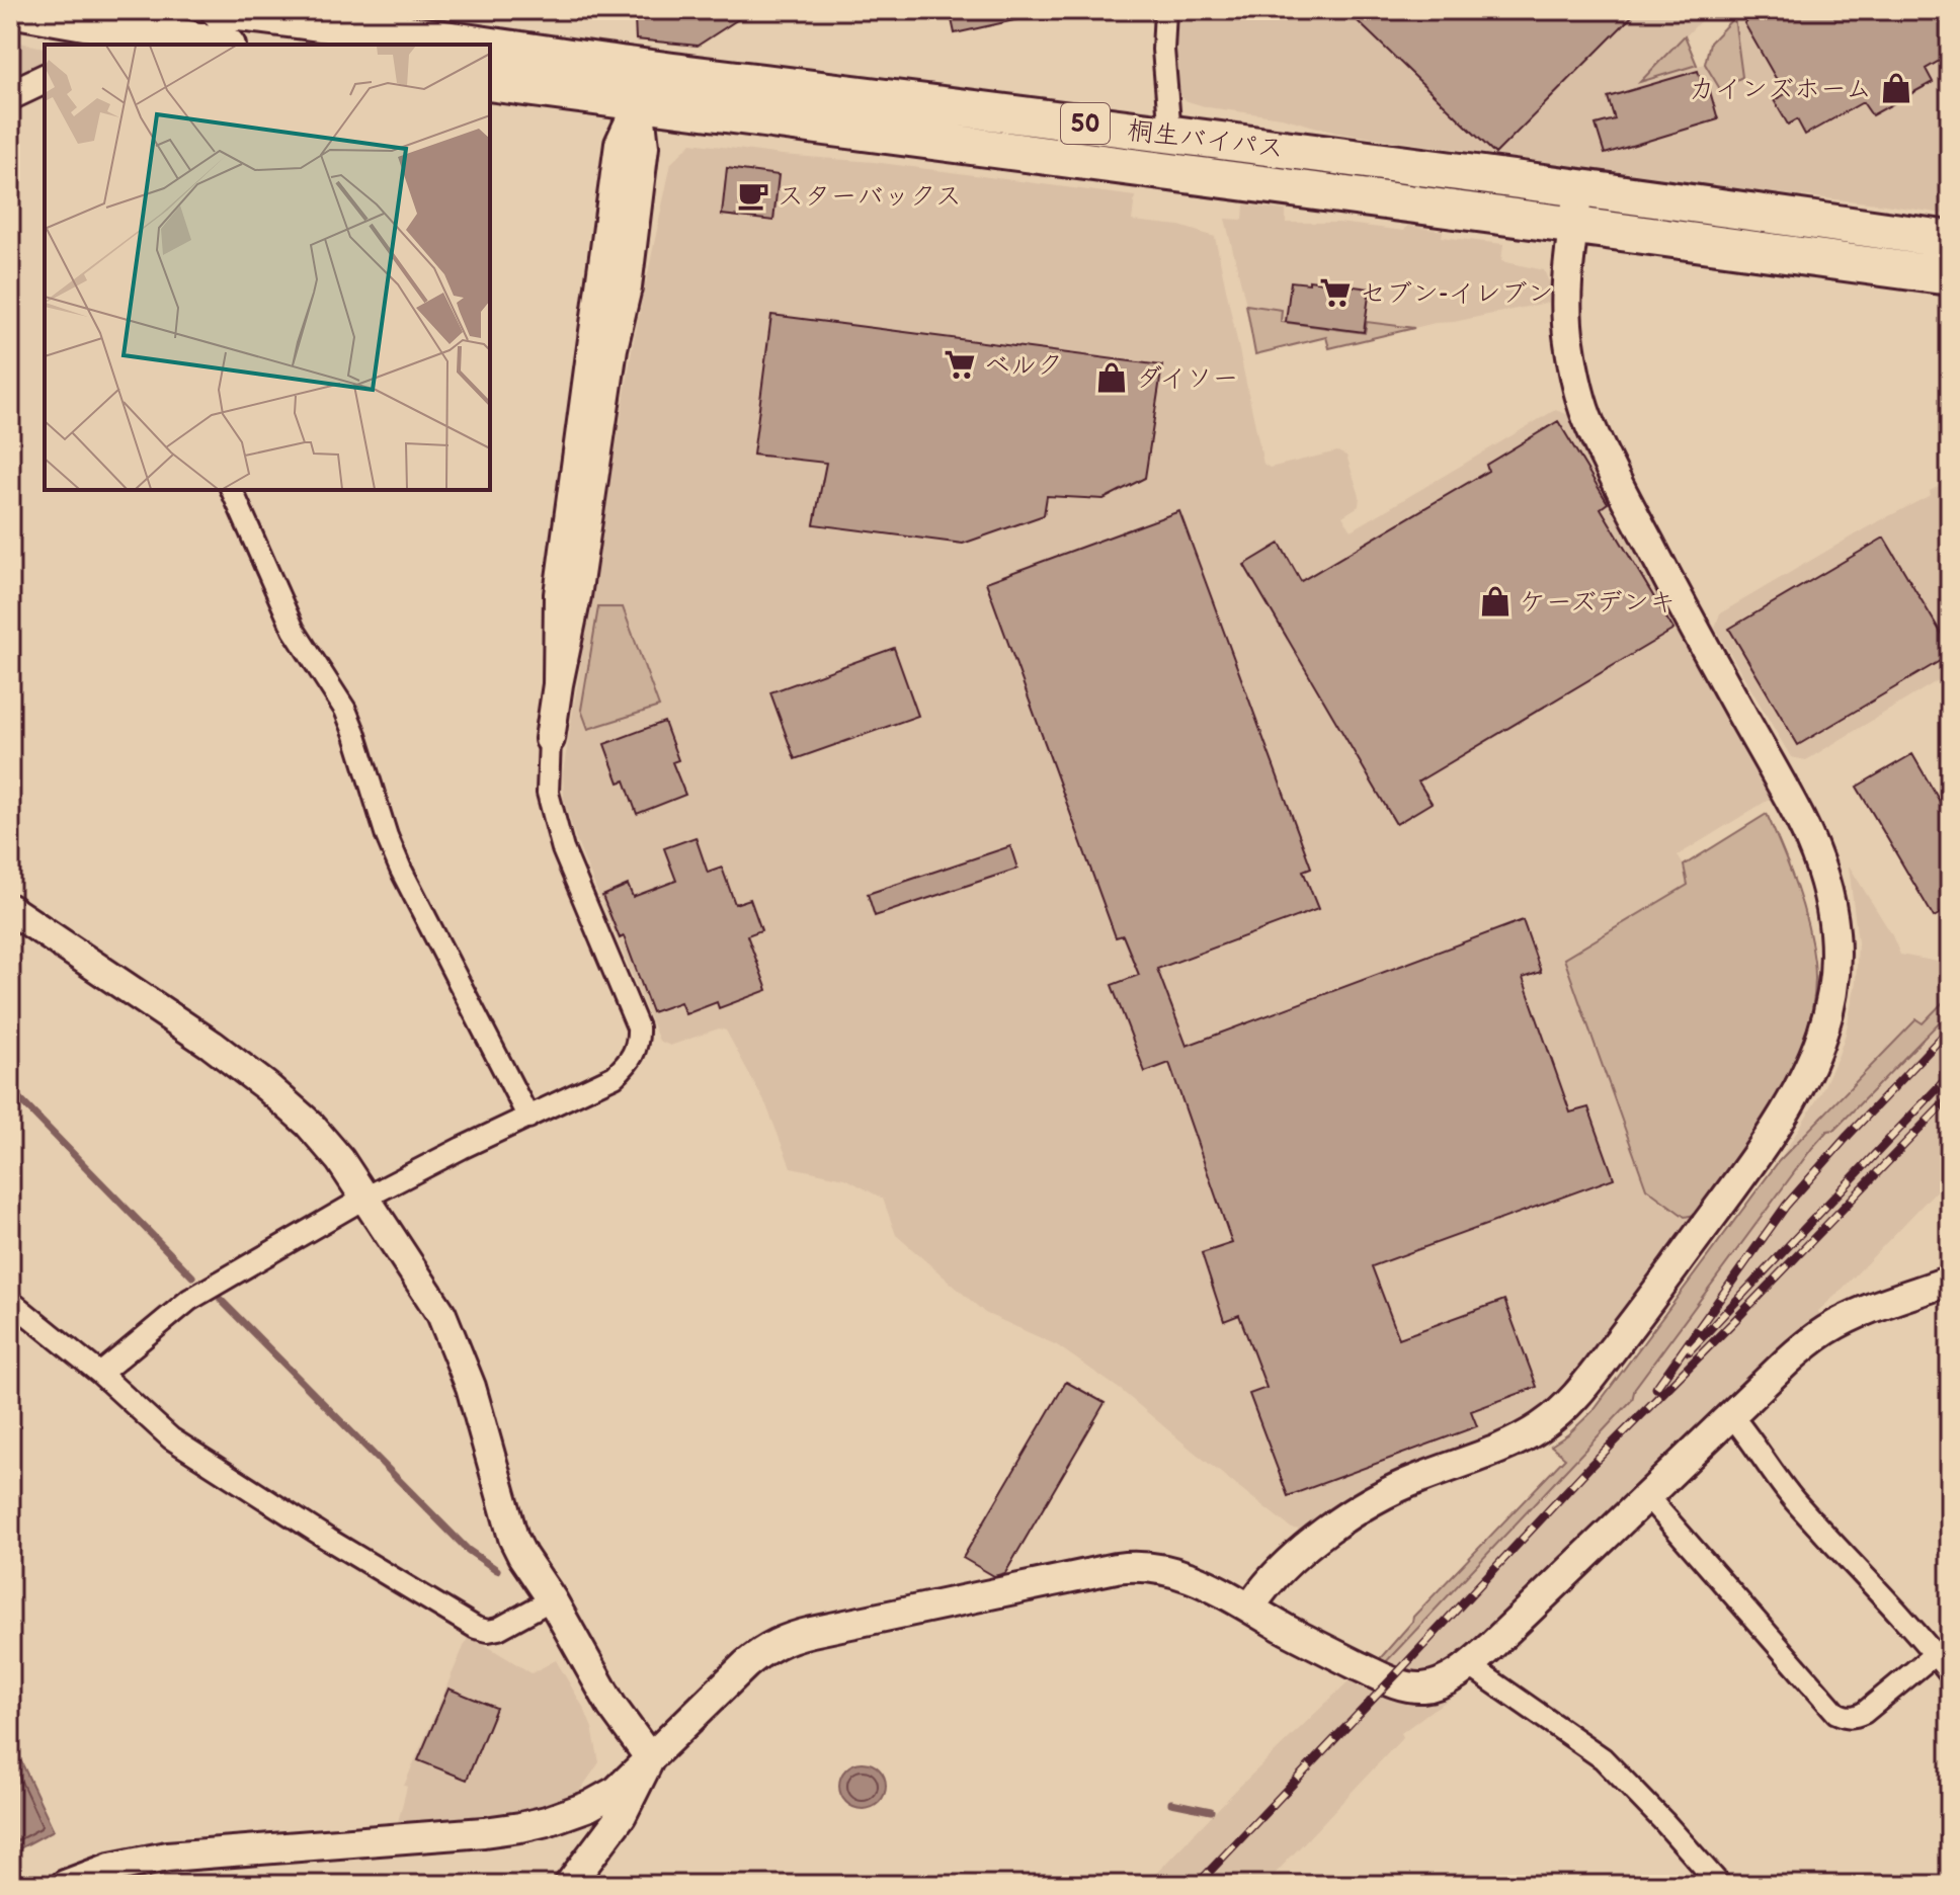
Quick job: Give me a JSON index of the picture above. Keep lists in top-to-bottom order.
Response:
{
  "streets": {
    "highway": ["50", "桐生バイパス"]
  },
  "places": {
    "shop": ["カインズホーム", "ダイソー", "ケーズデンキ"],
    "cafe": ["スターバックス"],
    "supermarket": ["セブン-イレブン", "ベルク"]
  }
}
